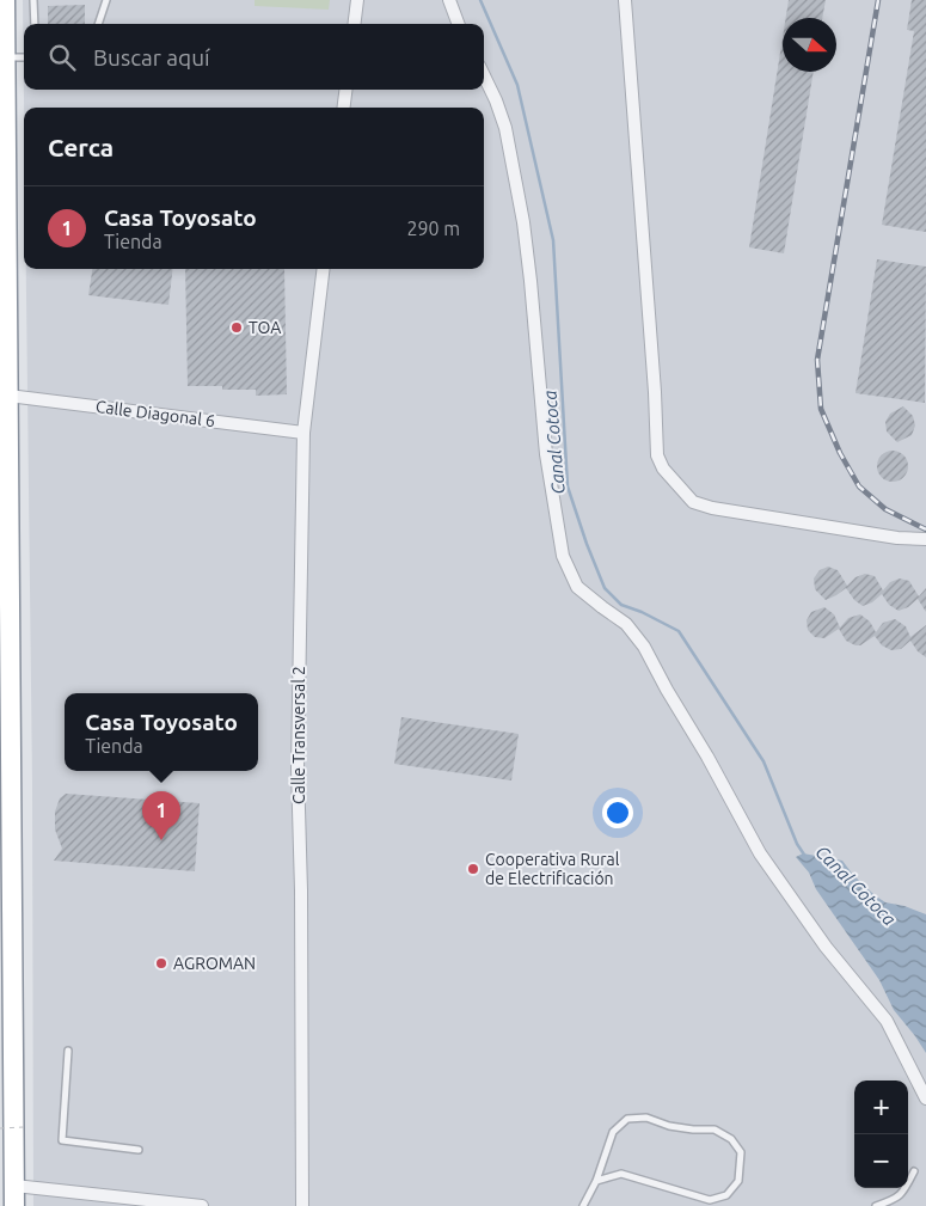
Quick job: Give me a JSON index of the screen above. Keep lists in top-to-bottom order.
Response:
{
  "streets": {
    "street": ["Calle Diagonal 6", "Calle Transversal 2"]
  },
  "crossings": [
    ["Calle Diagonal 6", "Calle Transversal 2"]
  ],
  "water": ["Canal Cotoca"],
  "places": ["TOA", "Cooperativa Rural de Electrificación", "AGROMAN"],
  "north": "right",
  "page": {
    "search": "Buscar aquí",
    "heading": "Cerca",
    "list": [
      {
        "mark": "1",
        "name": "Casa Toyosato",
        "note": "Tienda",
        "value": "290 m"
      }
    ],
    "popup": ["Casa Toyosato", "Tienda"],
    "pins": "1",
    "map_buttons": ["+", "−"]
  }
}
